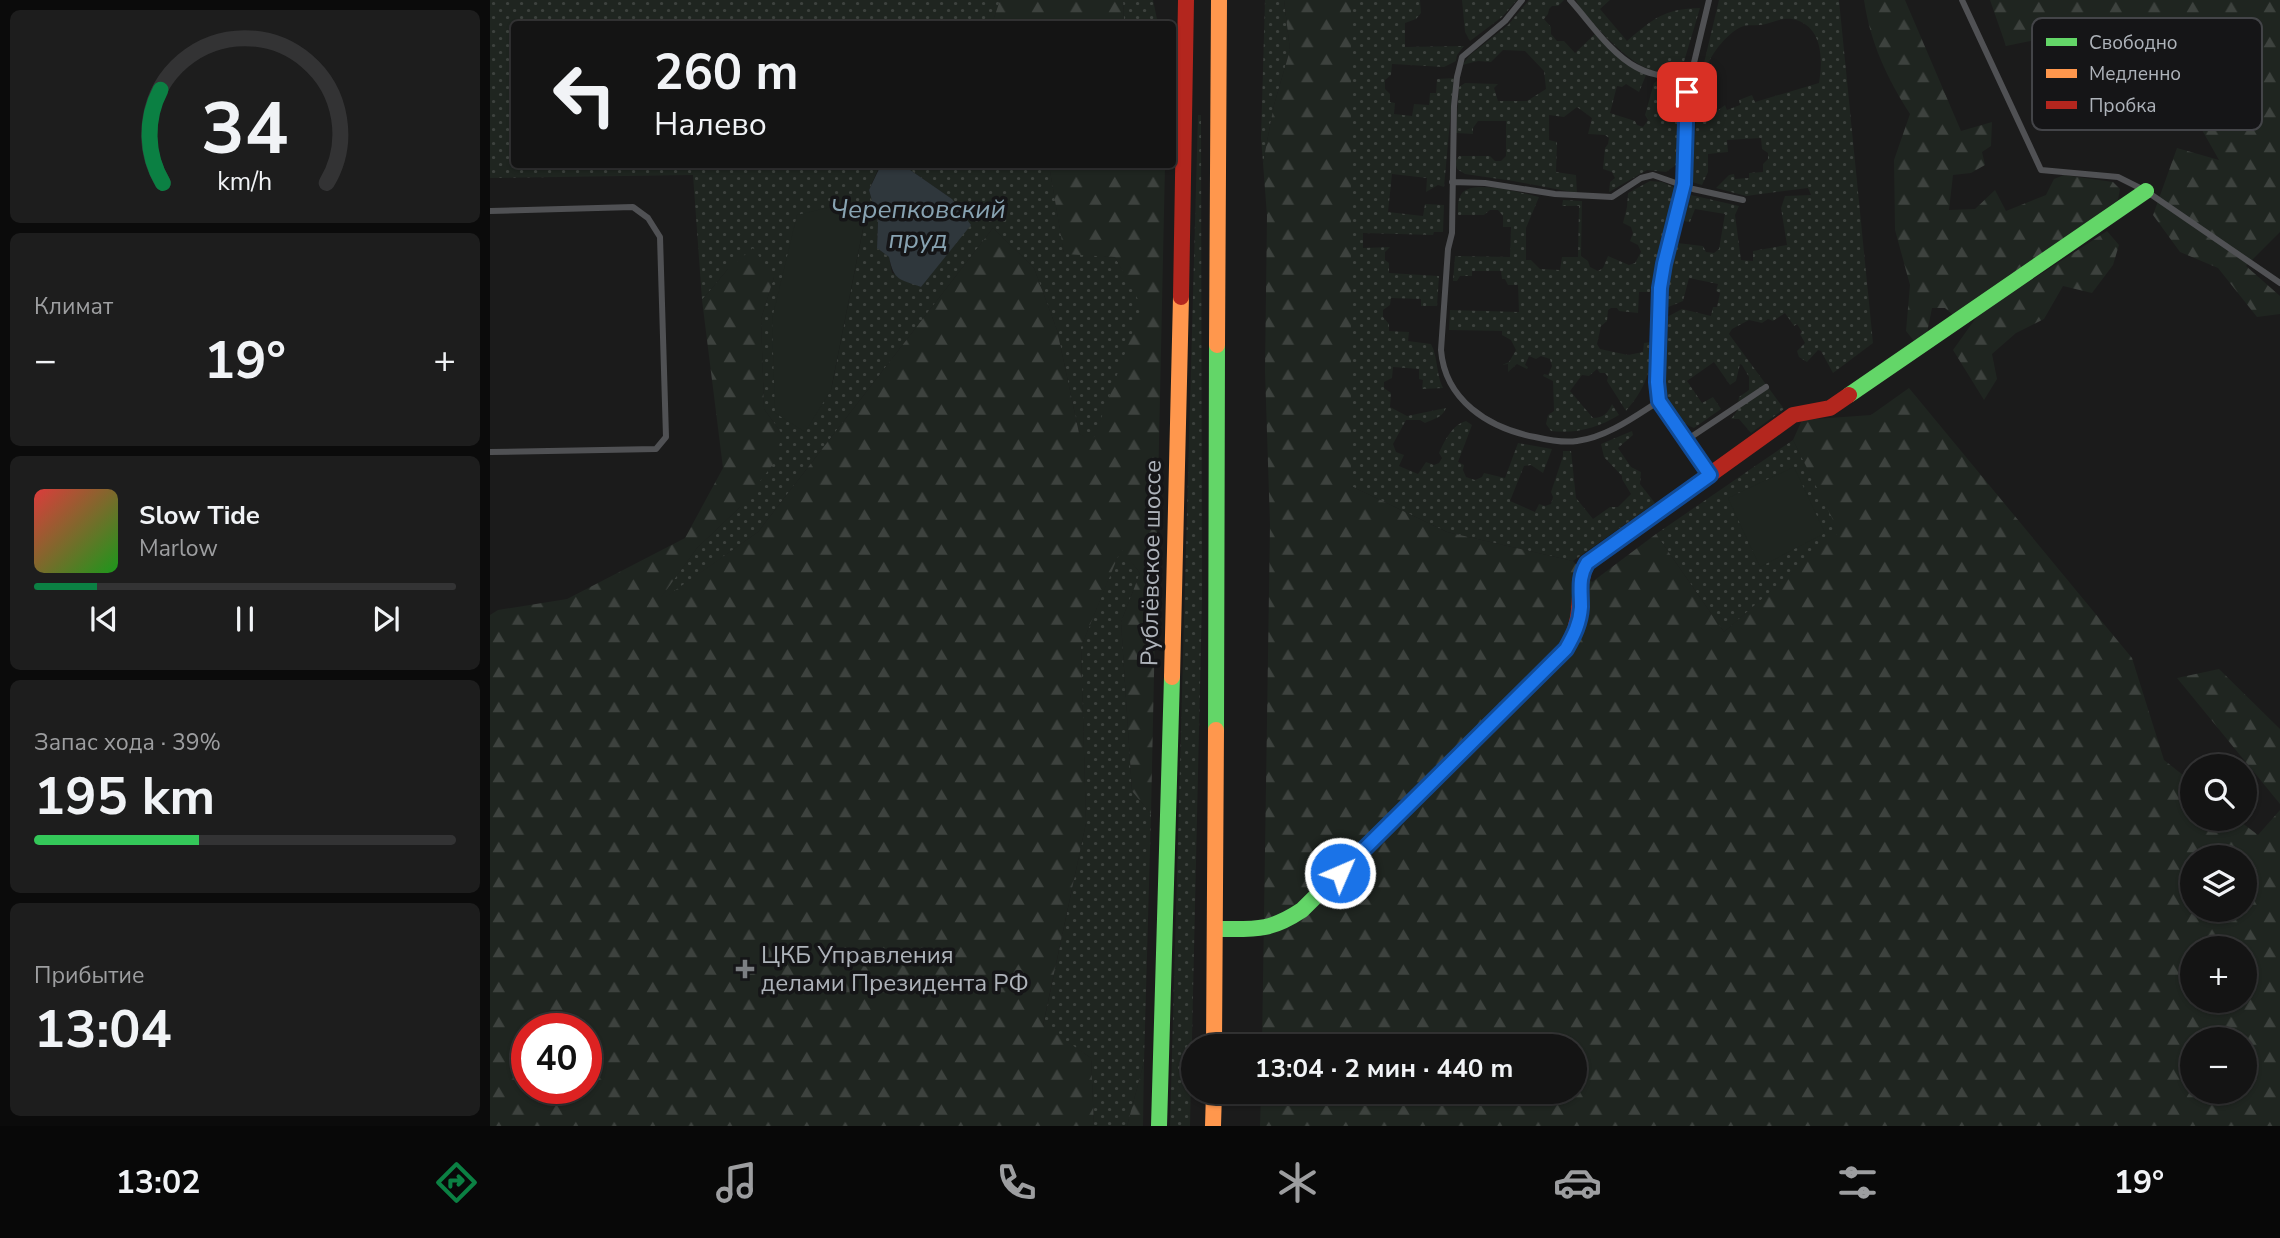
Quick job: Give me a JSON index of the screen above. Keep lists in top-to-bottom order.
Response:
{
  "streets": {
    "main road": ["Рублёвское шоссе"]
  },
  "water": ["Черепковский пруд"],
  "places": {
    "health": ["ЦКБ Управления делами Президента РФ"]
  },
  "legend": ["Свободно", "Медленно", "Пробка"],
  "page": {
    "turn": ["260 m", "Налево"],
    "tile": [
      "Климат",
      ["Запас хода · 39%", "195 km"],
      ["Прибытие", "13:04"]
    ],
    "heat": ["−", "19°", "+"],
    "song": ["Slow Tide", "Marlow"],
    "map_buttons": ["+", "−"],
    "limit": "40",
    "trip": "13:04 · 2 мин · 440 m",
    "tabs": ["13:02", "19°"],
    "gauge": ["34", "km/h"]
  }
}
